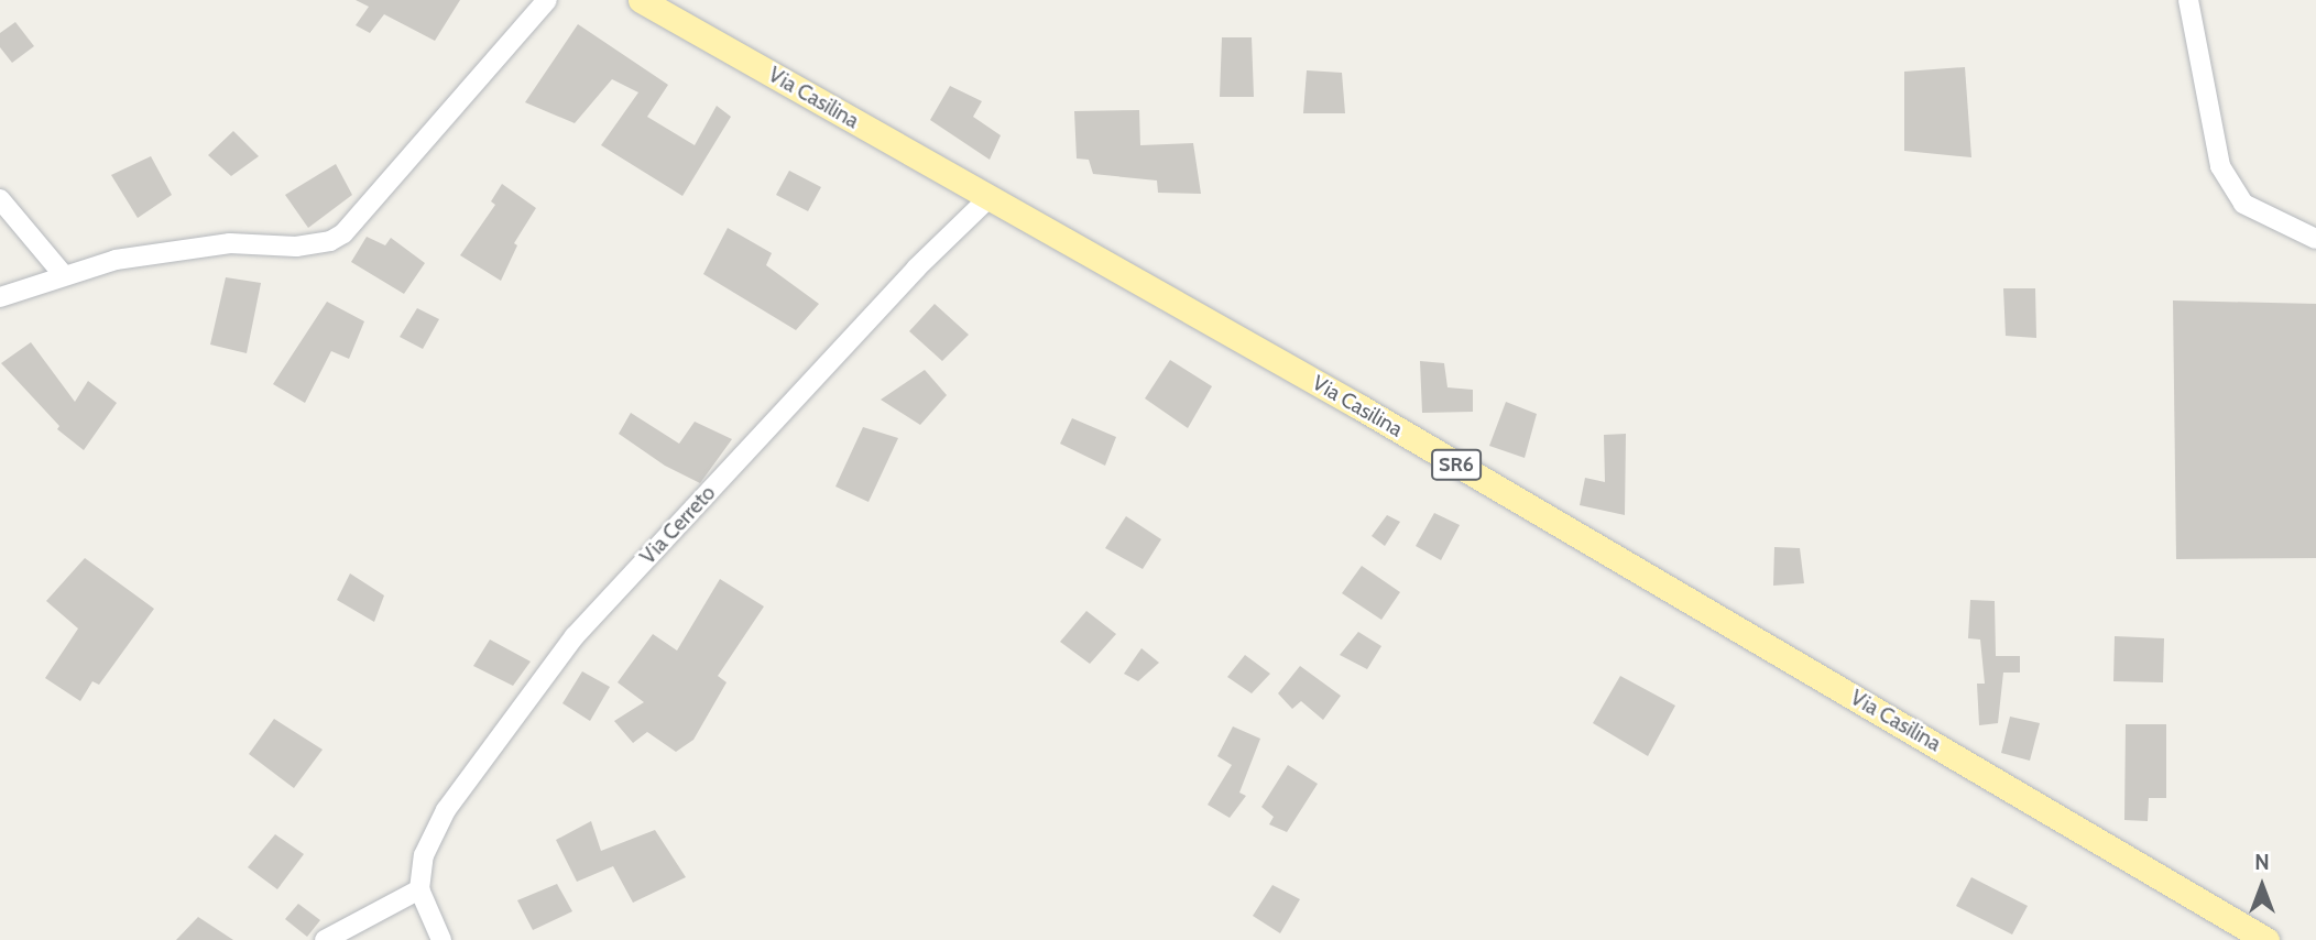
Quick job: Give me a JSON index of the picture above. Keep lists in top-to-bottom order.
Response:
{
  "streets": {
    "main road": ["Via Casilina", "SR6"],
    "street": ["Via Cerreto"]
  },
  "crossings": [
    ["Via Casilina", "Via Cerreto"]
  ],
  "north": "top"
}
